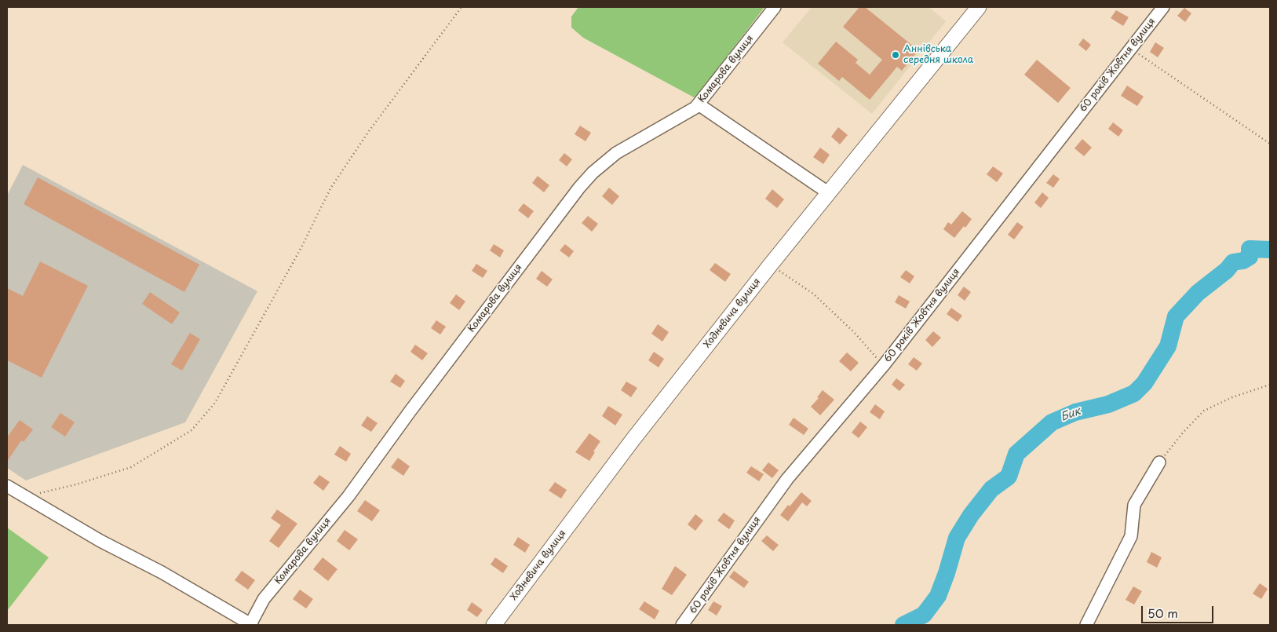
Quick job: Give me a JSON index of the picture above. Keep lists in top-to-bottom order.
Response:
{
  "streets": {
    "main road": ["Ходневича вулиця"],
    "street": ["60 років Жовтня вулиця", "Комарова вулиця"]
  },
  "water": ["Бик"],
  "places": ["Аннівська середня школа"],
  "scale_bar": "50 m"
}
